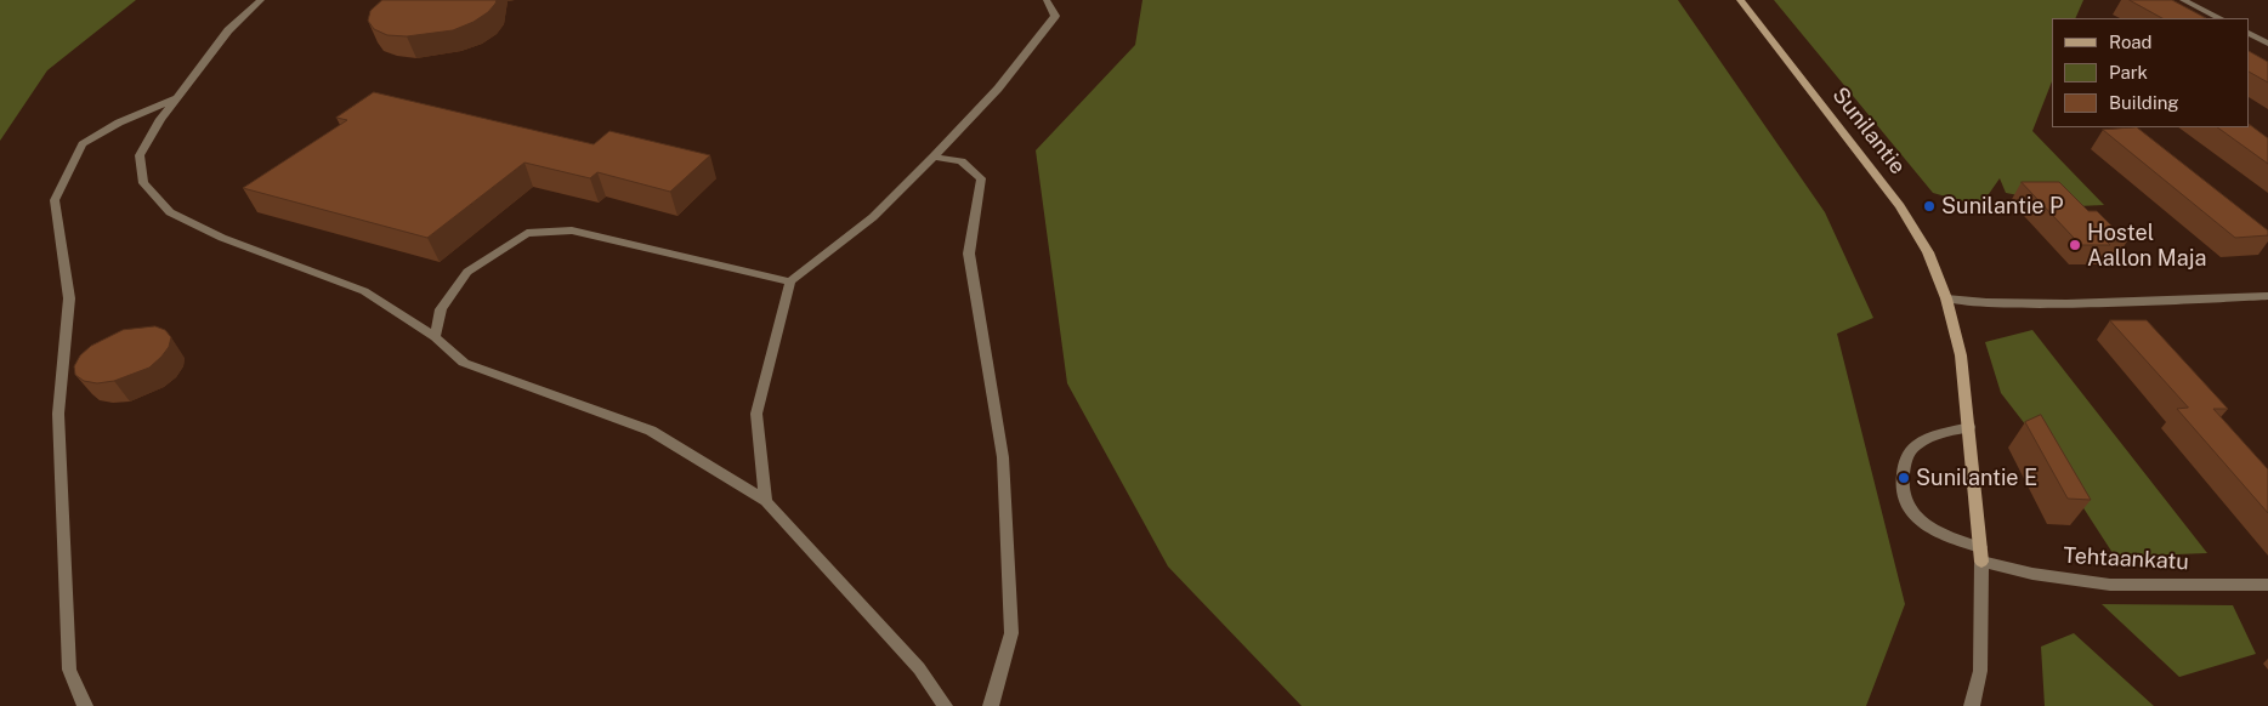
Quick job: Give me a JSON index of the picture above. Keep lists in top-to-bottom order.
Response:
{
  "streets": {
    "street": ["Sunilantie", "Tehtaankatu"]
  },
  "crossings": [
    ["Sunilantie", "Tehtaankatu"]
  ],
  "places": ["Sunilantie P", "Hostel Aallon Maja", "Sunilantie E"],
  "legend": ["Road", "Park", "Building"]
}
